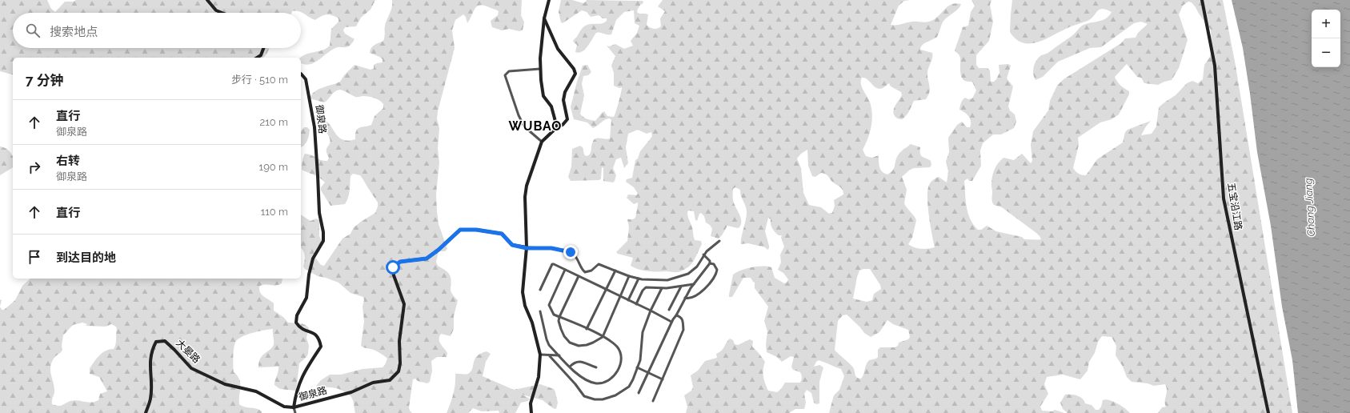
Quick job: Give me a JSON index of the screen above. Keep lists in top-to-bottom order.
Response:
{
  "streets": {
    "street": ["御泉路", "五宝沿江路", "大晏路"]
  },
  "crossings": [
    ["御泉路", "大晏路"]
  ],
  "districts": ["WUBAO"],
  "water": ["Chang Jiang"],
  "page": {
    "map_buttons": ["+", "−"],
    "search": "搜索地点",
    "heading": ["7 分钟", "步行 · 510 m"],
    "list": [
      ["直行", "御泉路", "210 m"],
      ["右转", "御泉路", "190 m"],
      ["直行", "110 m"],
      "到达目的地"
    ]
  }
}
